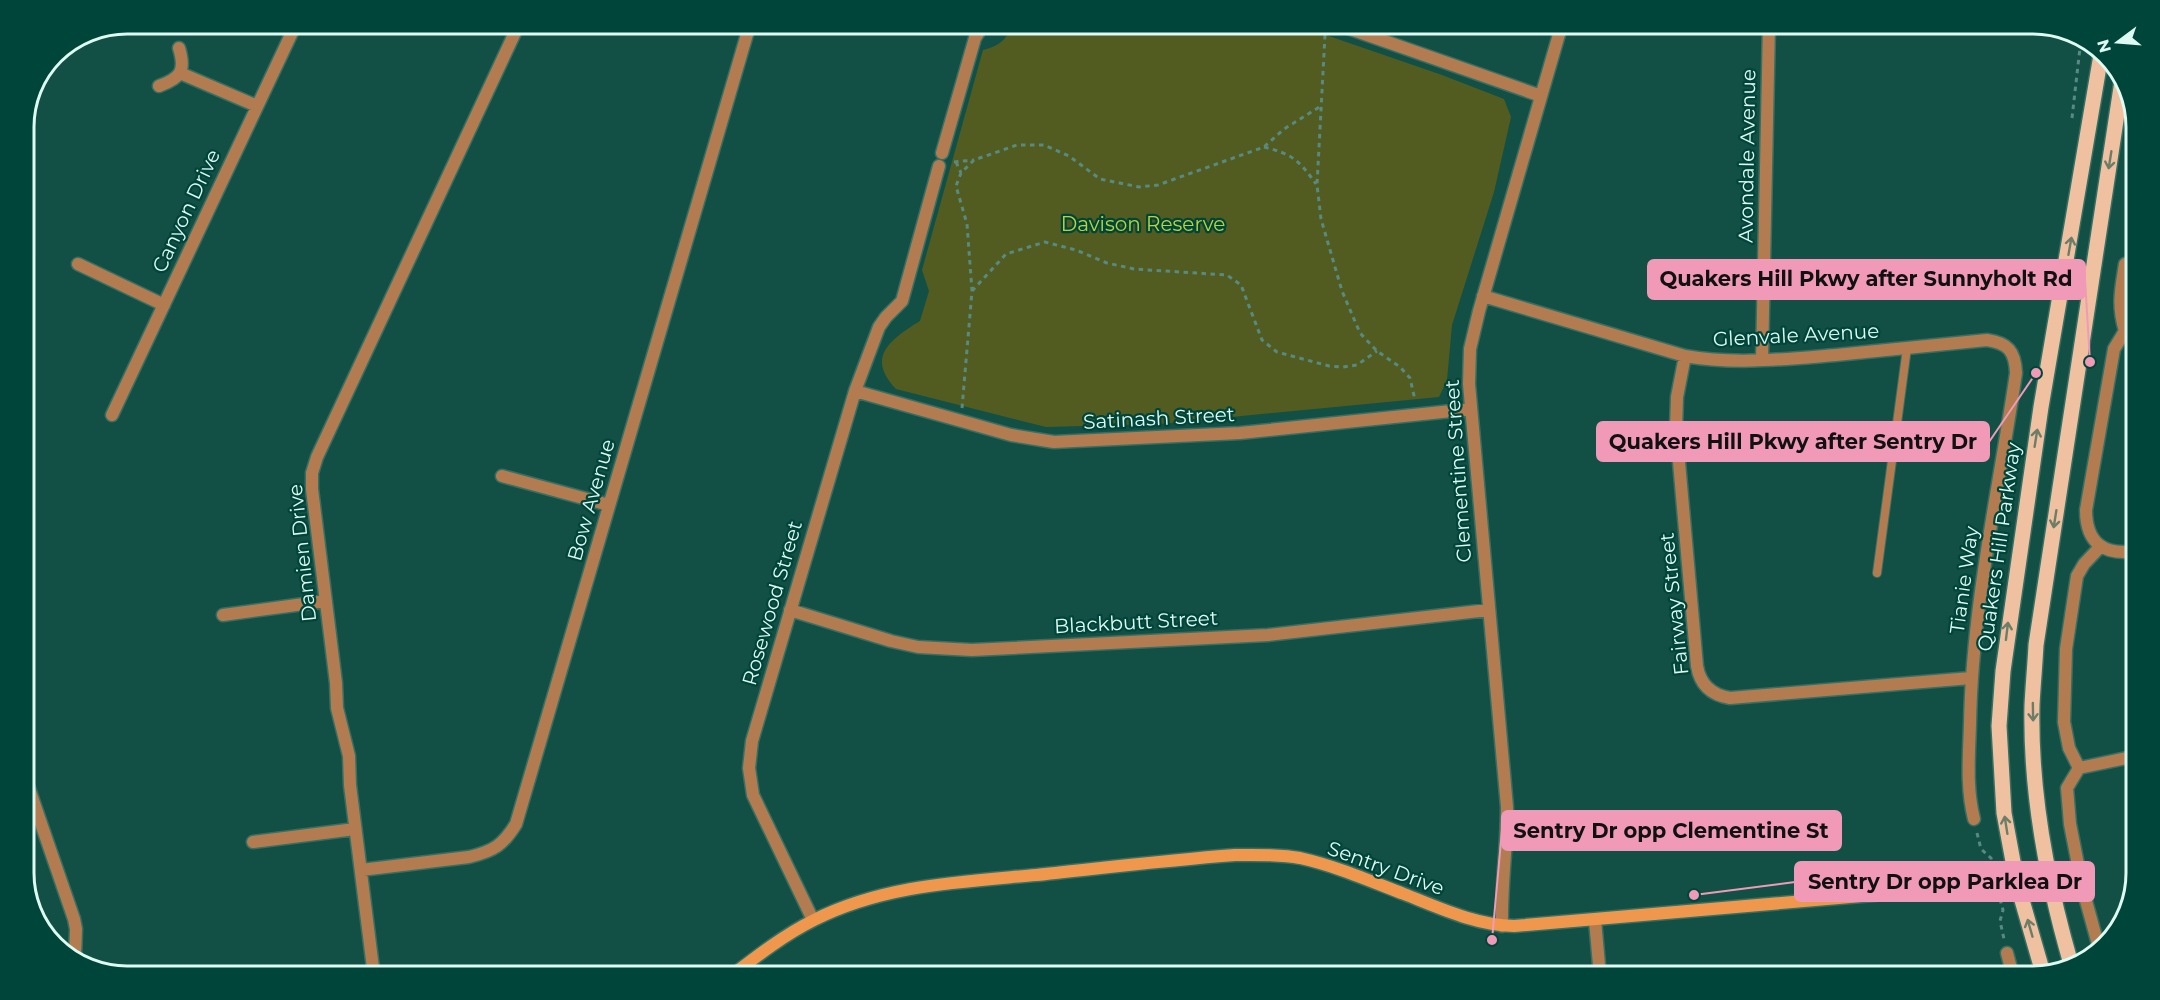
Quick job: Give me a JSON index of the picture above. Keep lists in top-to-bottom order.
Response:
{
  "streets": {
    "main road": ["Quakers Hill Parkway"],
    "street": [
      "Avondale Avenue",
      "Canyon Drive",
      "Glenvale Avenue",
      "Satinash Street",
      "Clementine Street",
      "Bow Avenue",
      "Damien Drive",
      "Tianie Way",
      "Rosewood Street",
      "Fairway Street",
      "Blackbutt Street",
      "Sentry Drive"
    ]
  },
  "crossings": [
    ["Avondale Avenue", "Glenvale Avenue"],
    ["Glenvale Avenue", "Clementine Street"],
    ["Glenvale Avenue", "Tianie Way"],
    ["Glenvale Avenue", "Fairway Street"],
    ["Satinash Street", "Clementine Street"],
    ["Satinash Street", "Rosewood Street"],
    ["Clementine Street", "Blackbutt Street"],
    ["Clementine Street", "Sentry Drive"],
    ["Bow Avenue", "Damien Drive"],
    ["Quakers Hill Parkway", "Sentry Drive"],
    ["Tianie Way", "Fairway Street"],
    ["Rosewood Street", "Blackbutt Street"],
    ["Rosewood Street", "Sentry Drive"]
  ],
  "parks": ["Davison Reserve"],
  "places": [
    "Quakers Hill Pkwy after Sunnyholt Rd",
    "Quakers Hill Pkwy after Sentry Dr",
    "Sentry Dr opp Parklea Dr",
    "Sentry Dr opp Clementine St"
  ],
  "north": "left"
}
